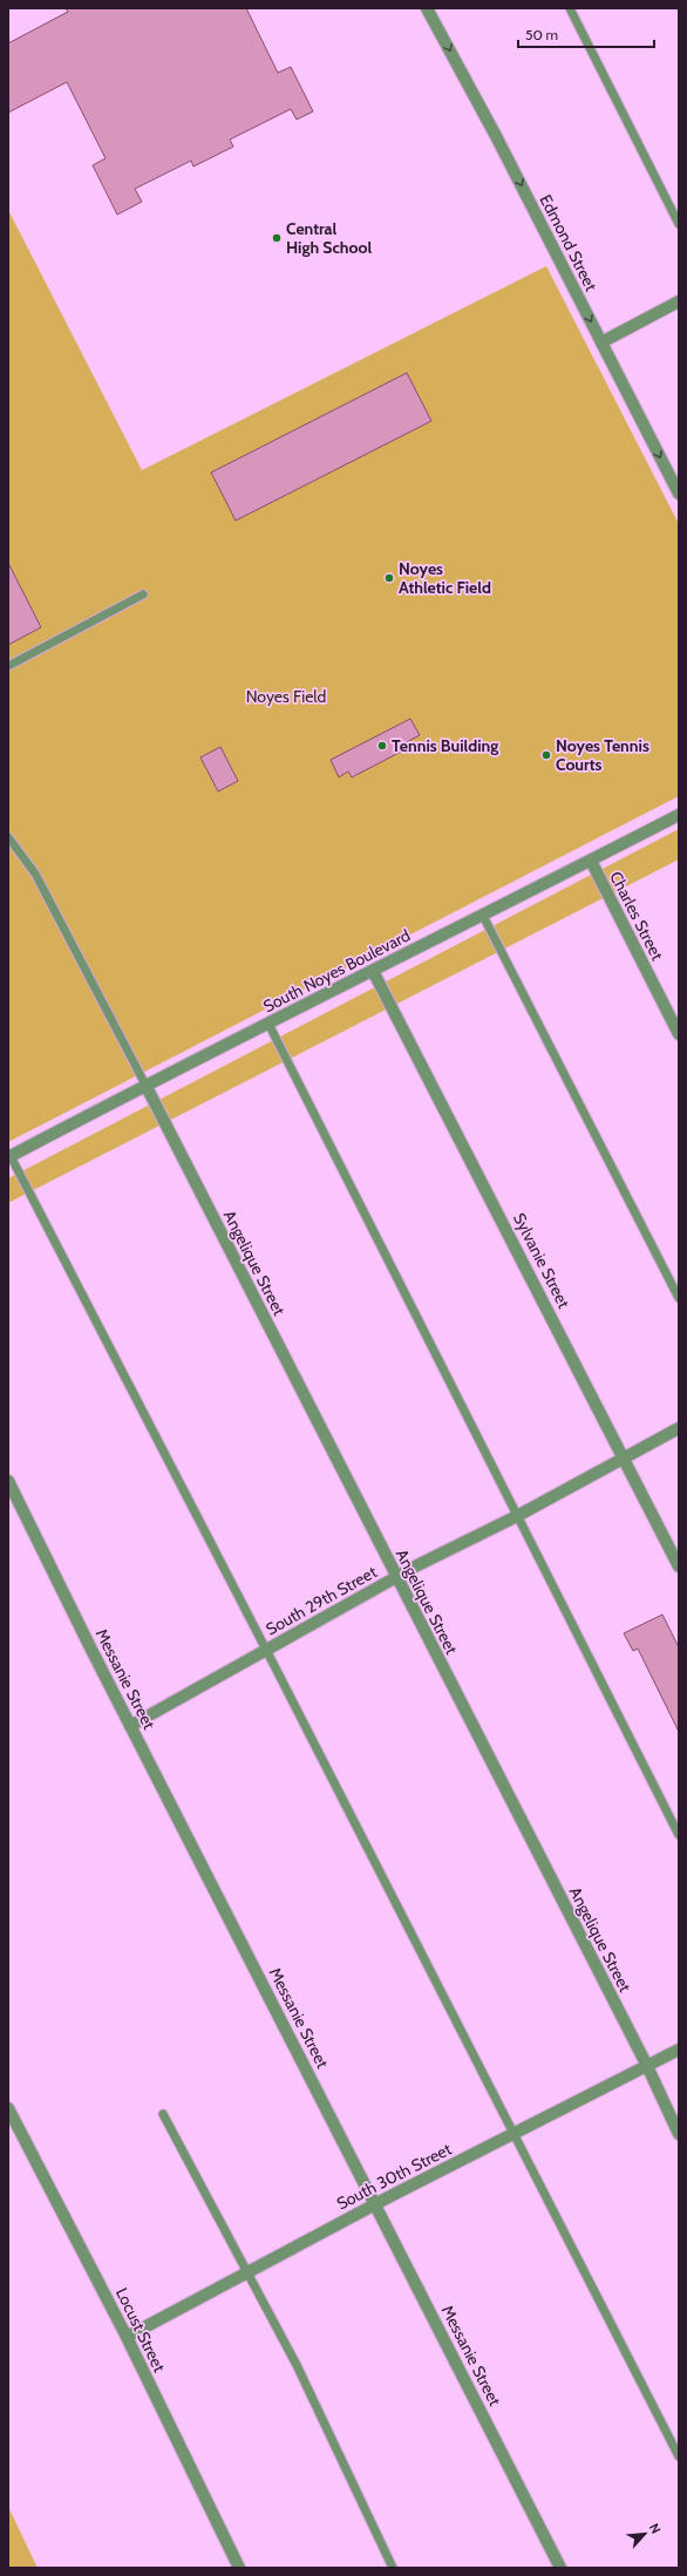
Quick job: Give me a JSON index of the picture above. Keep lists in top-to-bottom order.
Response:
{
  "streets": {
    "street": [
      "Edmond Street",
      "Charles Street",
      "South Noyes Boulevard",
      "Sylvanie Street",
      "Angelique Street",
      "South 29th Street",
      "Messanie Street",
      "South 30th Street",
      "Locust Street"
    ]
  },
  "crossings": [
    ["Charles Street", "South Noyes Boulevard"],
    ["South Noyes Boulevard", "Sylvanie Street"],
    ["South Noyes Boulevard", "Angelique Street"],
    ["Sylvanie Street", "South 29th Street"],
    ["Angelique Street", "South 29th Street"],
    ["Angelique Street", "South 30th Street"],
    ["South 29th Street", "Messanie Street"],
    ["Messanie Street", "South 30th Street"],
    ["South 30th Street", "Locust Street"]
  ],
  "one_way": ["Edmond Street"],
  "parks": ["Noyes Field"],
  "places": [
    "Central High School",
    "Noyes Athletic Field",
    "Tennis Building",
    "Noyes Tennis Courts"
  ],
  "scale_bar": "50 m",
  "north": "top right"
}
